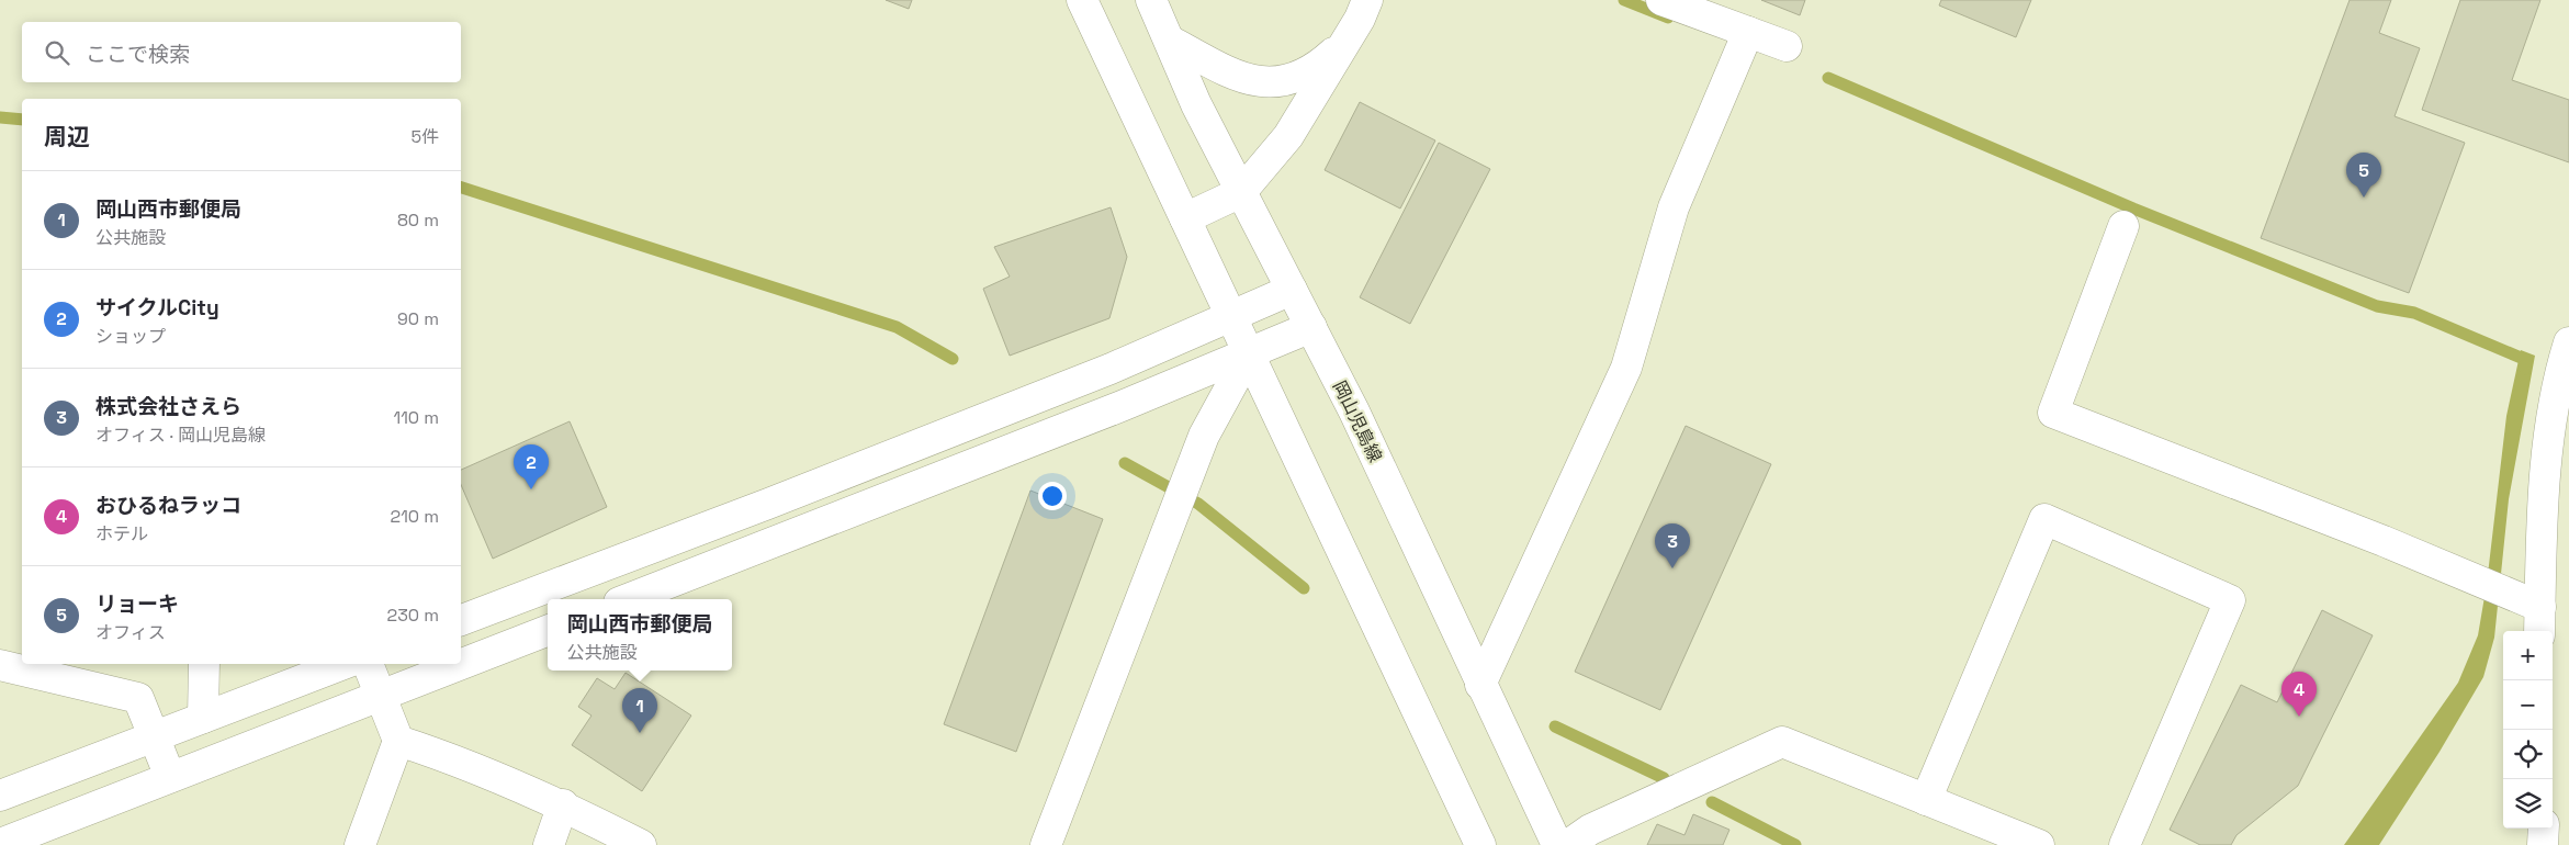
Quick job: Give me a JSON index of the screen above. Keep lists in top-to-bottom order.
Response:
{
  "streets": {
    "street": ["岡山児島線"]
  },
  "page": {
    "search": "ここで検索",
    "heading": ["周辺", "5件"],
    "pins": [
      "5",
      "2",
      "3",
      "4",
      "1"
    ],
    "list": [
      {
        "mark": "1",
        "name": "岡山西市郵便局",
        "note": "公共施設",
        "value": "80 m"
      },
      {
        "mark": "2",
        "name": "サイクルCity",
        "note": "ショップ",
        "value": "90 m"
      },
      {
        "mark": "3",
        "name": "株式会社さえら",
        "note": "オフィス · 岡山児島線",
        "value": "110 m"
      },
      {
        "mark": "4",
        "name": "おひるねラッコ",
        "note": "ホテル",
        "value": "210 m"
      },
      {
        "mark": "5",
        "name": "リョーキ",
        "note": "オフィス",
        "value": "230 m"
      }
    ],
    "popup": ["岡山西市郵便局", "公共施設"],
    "map_buttons": ["+", "−"]
  }
}
